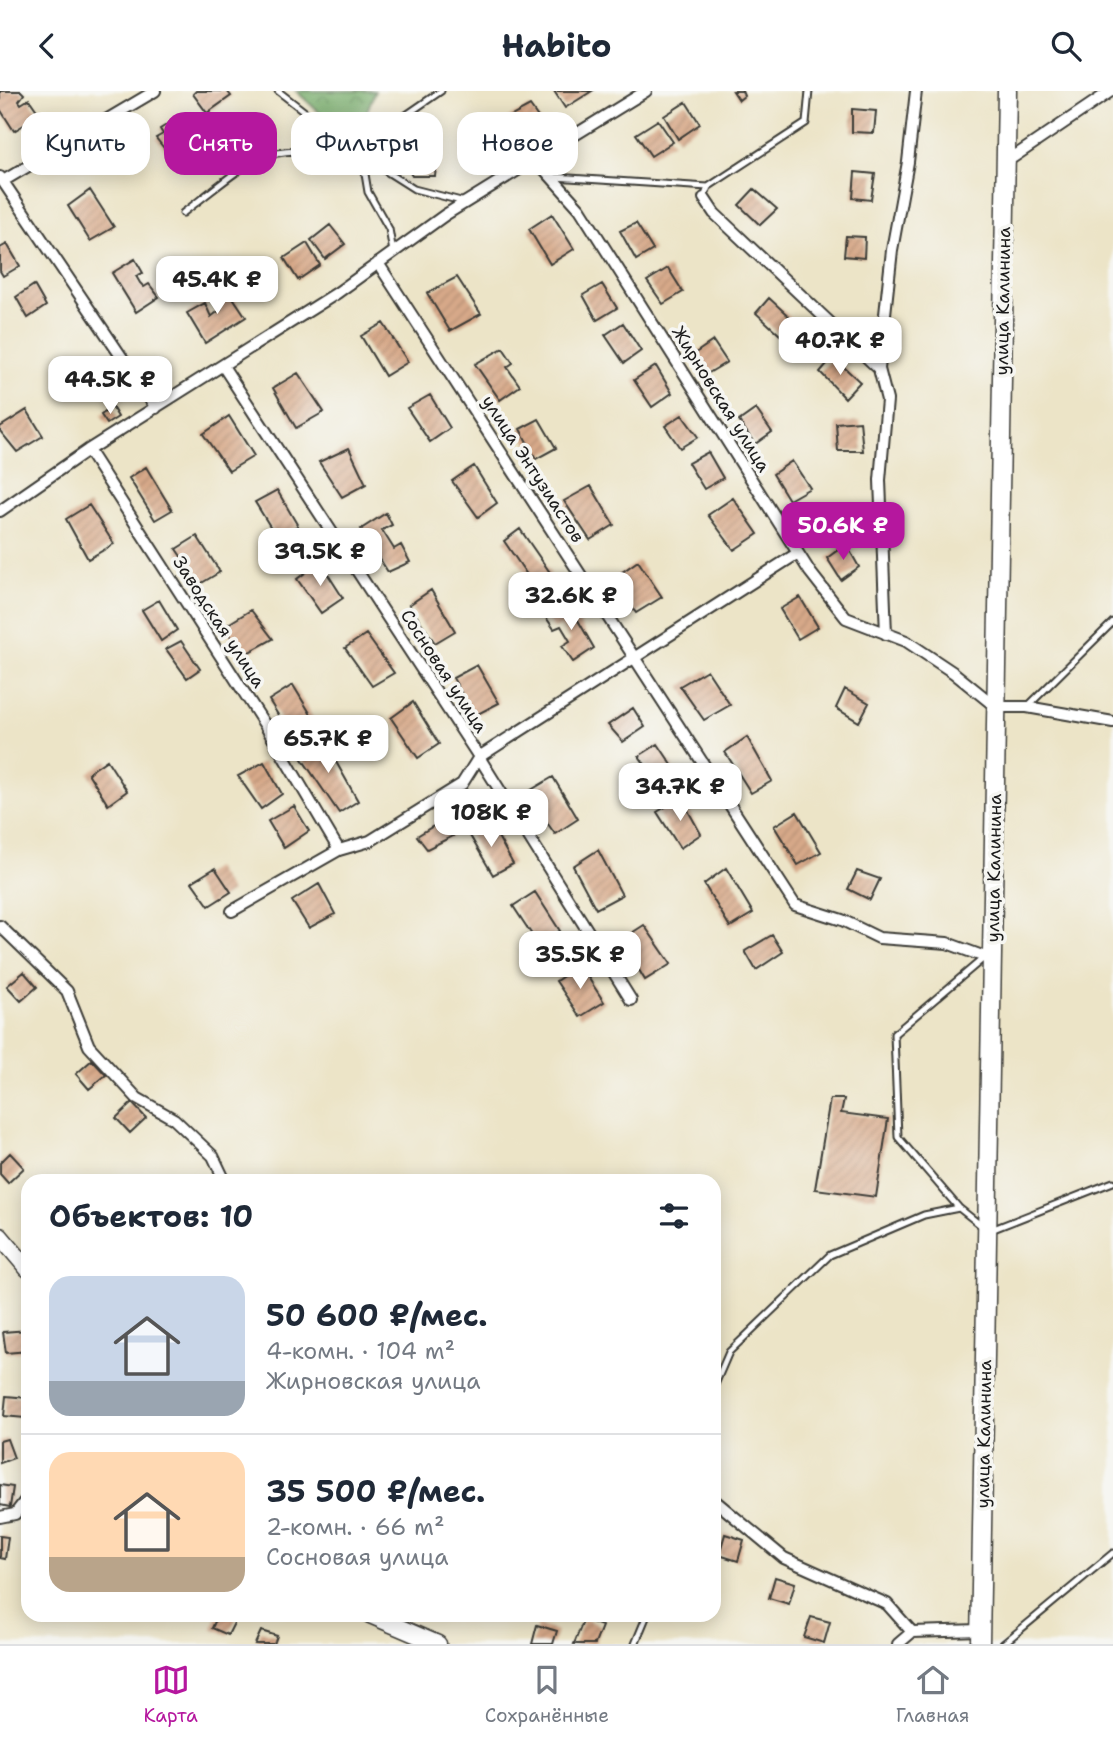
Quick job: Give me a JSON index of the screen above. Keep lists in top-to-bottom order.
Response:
{
  "streets": {
    "main road": ["улица Калинина"],
    "street": [
      "Жирновская улица",
      "улица Энтузиастов",
      "Заводская улица",
      "Сосновая улица"
    ]
  },
  "crossings": [
    ["улица Калинина", "Жирновская улица"],
    ["улица Калинина", "улица Энтузиастов"]
  ],
  "page": {
    "header": "Habito",
    "chip": [
      "Купить",
      "Снять",
      "Фильтры",
      "Новое"
    ],
    "price": [
      "45.4K ₽",
      "40.7K ₽",
      "44.5K ₽",
      "50.6K ₽",
      "39.5K ₽",
      "32.6K ₽",
      "65.7K ₽",
      "34.7K ₽",
      "108K ₽",
      "35.5K ₽"
    ],
    "heading": "Объектов: 10",
    "list": [
      {
        "name": "50 600 ₽/мес.",
        "note": "4-комн. · 104 m² · Жирновская улица"
      },
      {
        "name": "35 500 ₽/мес.",
        "note": "2-комн. · 66 m² · Сосновая улица"
      }
    ],
    "tabs": ["Карта", "Сохранённые", "Главная"]
  }
}
